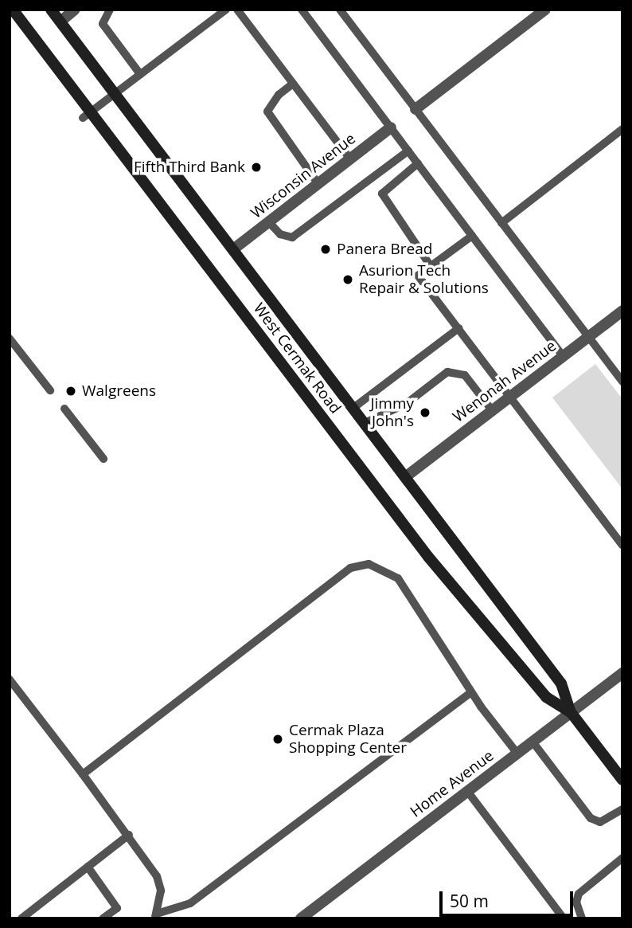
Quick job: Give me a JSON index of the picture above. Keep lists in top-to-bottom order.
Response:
{
  "streets": {
    "main road": ["West Cermak Road"],
    "street": ["Wisconsin Avenue", "Wenonah Avenue", "Home Avenue"]
  },
  "crossings": [
    ["Wisconsin Avenue", "West Cermak Road"],
    ["West Cermak Road", "Wenonah Avenue"],
    ["West Cermak Road", "Home Avenue"]
  ],
  "places": [
    "Fifth Third Bank",
    "Panera Bread",
    "Asurion Tech Repair & Solutions",
    "Walgreens",
    "Jimmy John's",
    "Cermak Plaza Shopping Center"
  ],
  "scale_bar": "50 m"
}
